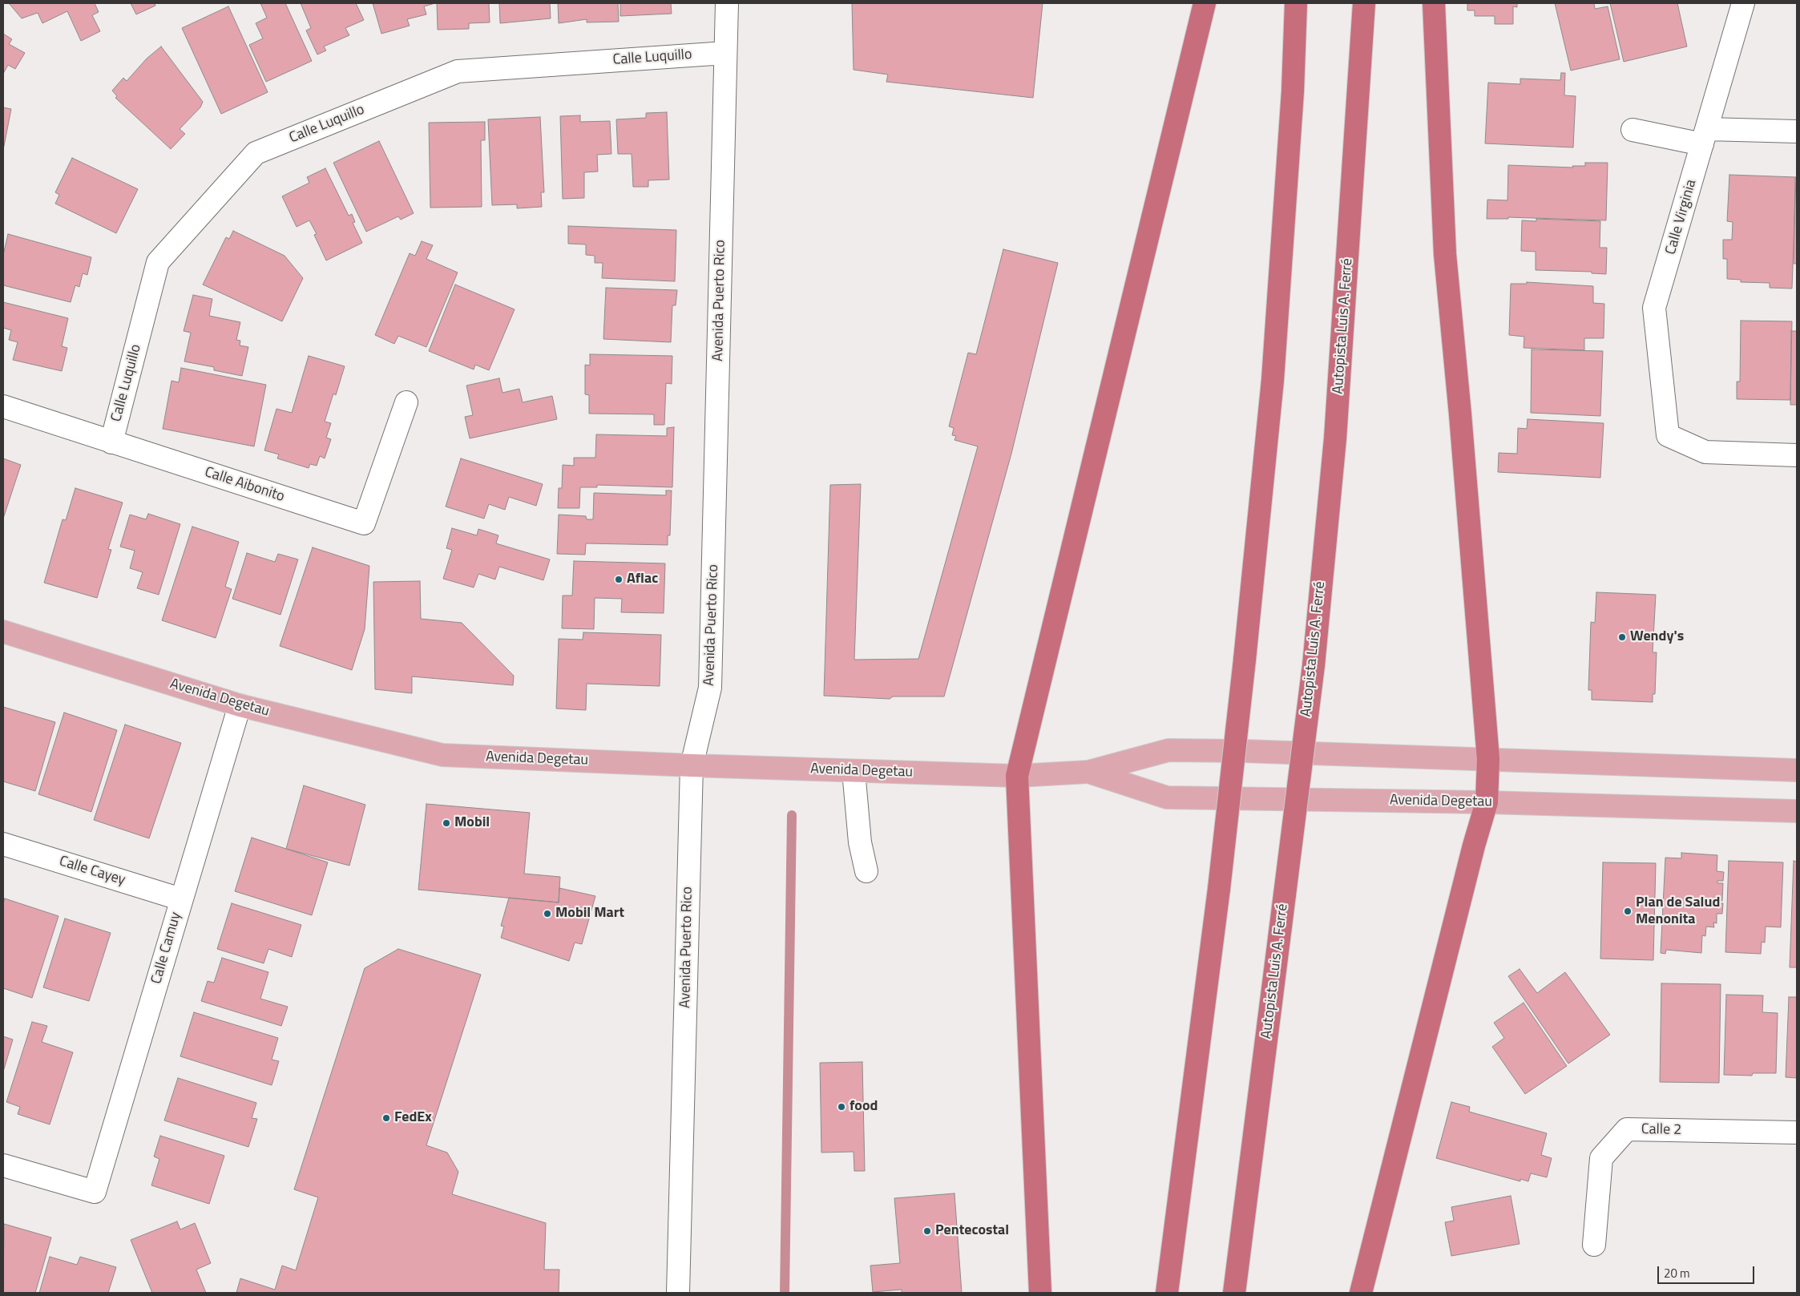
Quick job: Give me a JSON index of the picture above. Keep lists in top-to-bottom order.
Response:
{
  "streets": {
    "highway": ["Autopista Luis A. Ferré"],
    "main road": ["Avenida Degetau"],
    "street": [
      "Calle Luquillo",
      "Calle Virginia",
      "Avenida Puerto Rico",
      "Calle Aibonito",
      "Calle Cayey",
      "Calle Camuy",
      "Calle 2"
    ]
  },
  "crossings": [
    ["Calle Luquillo", "Avenida Puerto Rico"],
    ["Calle Luquillo", "Calle Aibonito"],
    ["Avenida Puerto Rico", "Avenida Degetau"],
    ["Avenida Degetau", "Calle Camuy"],
    ["Calle Cayey", "Calle Camuy"]
  ],
  "places": [
    "Aflac",
    "Wendy's",
    "Mobil",
    "Plan de Salud Menonita",
    "Mobil Mart",
    "food",
    "FedEx",
    "Pentecostal"
  ],
  "scale_bar": "20 m"
}
